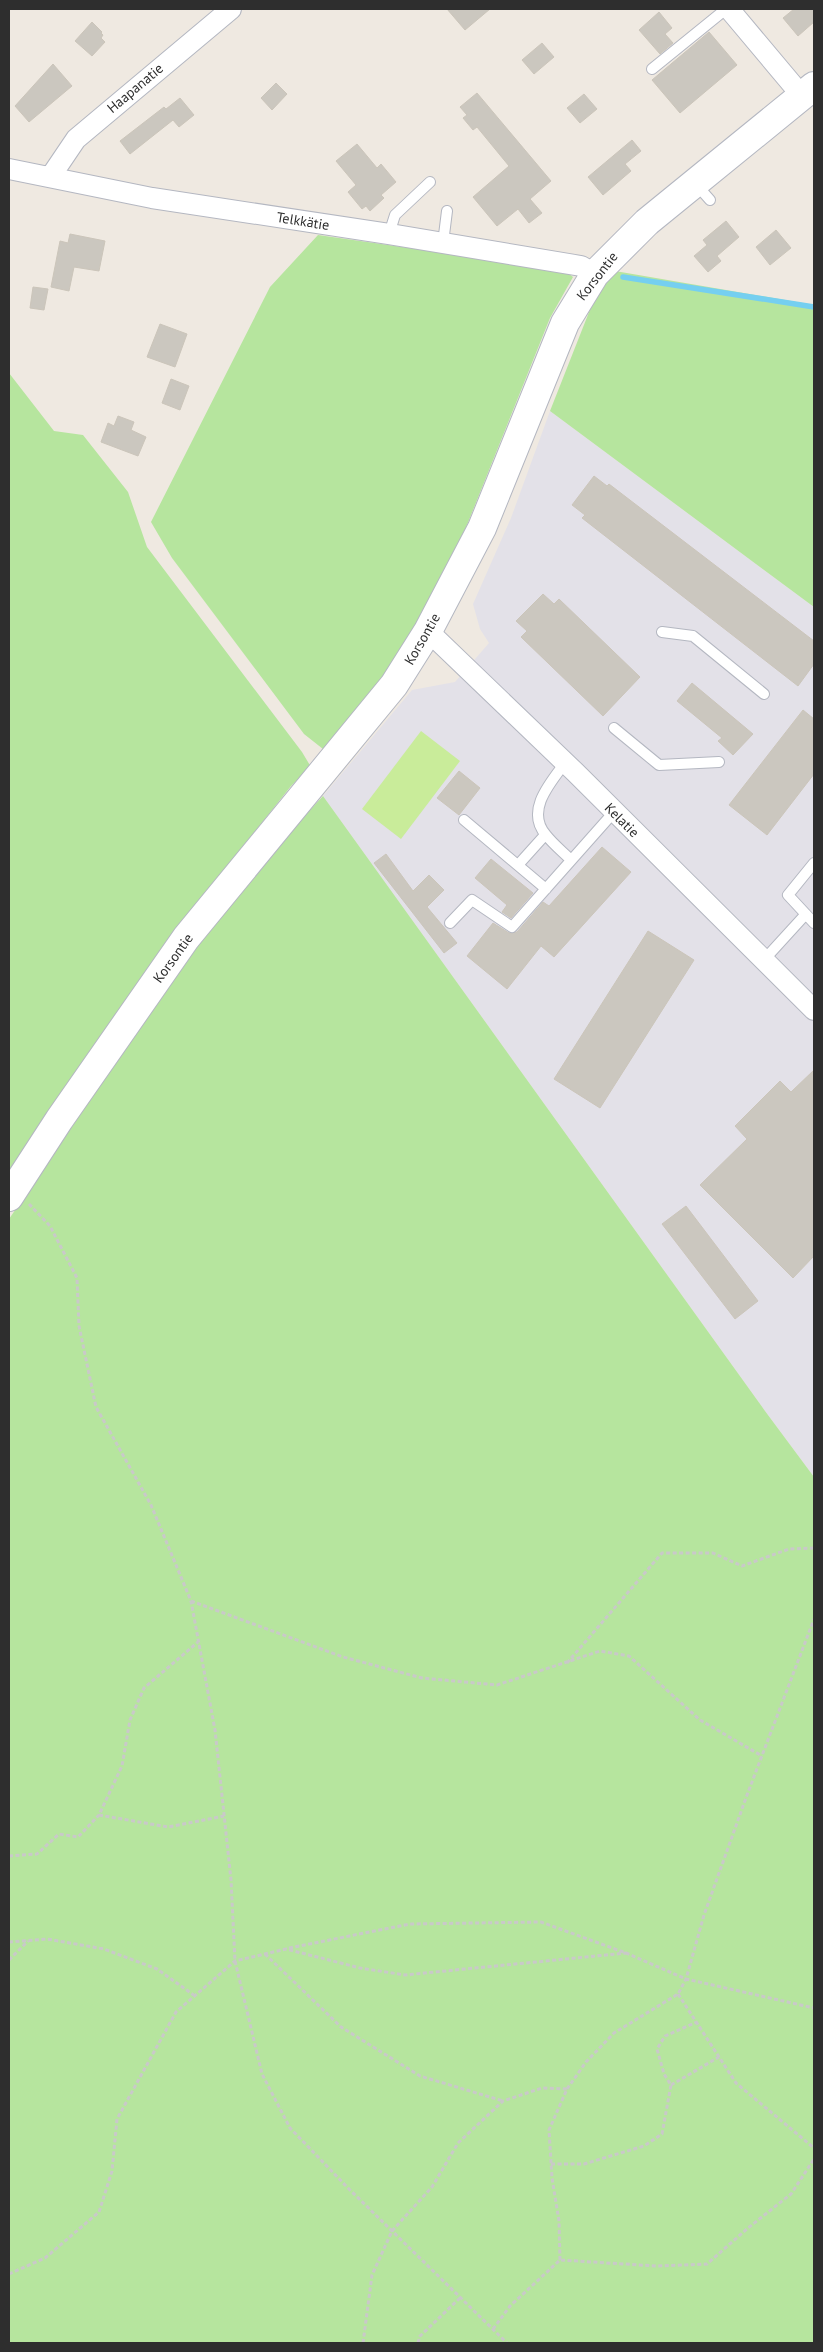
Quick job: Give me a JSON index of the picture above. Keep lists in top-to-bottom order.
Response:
{
  "streets": {
    "main road": ["Korsontie"],
    "street": ["Haapanatie", "Telkkätie", "Kelatie"]
  },
  "crossings": [
    ["Haapanatie", "Telkkätie"],
    ["Telkkätie", "Korsontie"],
    ["Korsontie", "Kelatie"]
  ]
}
